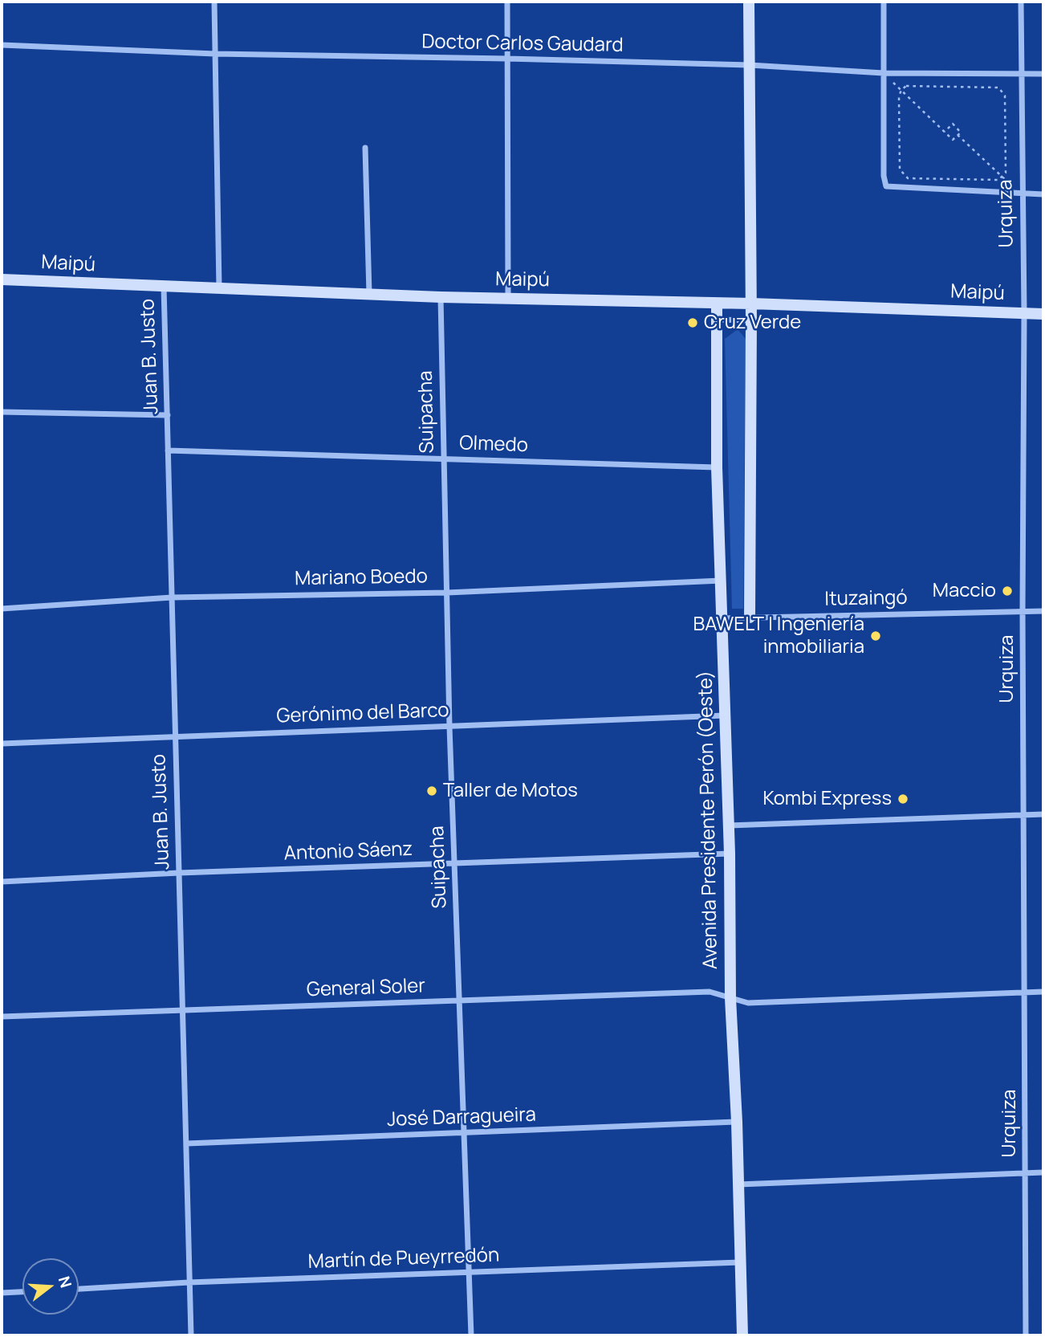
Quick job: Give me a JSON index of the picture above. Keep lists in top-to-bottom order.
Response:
{
  "streets": {
    "main road": ["Maipú", "Avenida Presidente Perón (Oeste)"],
    "street": [
      "Doctor Carlos Gaudard",
      "Urquiza",
      "Juan B. Justo",
      "Suipacha",
      "Olmedo",
      "Mariano Boedo",
      "Ituzaingó",
      "Gerónimo del Barco",
      "Antonio Sáenz",
      "General Soler",
      "José Darragueira",
      "Martín de Pueyrredón"
    ]
  },
  "crossings": [
    ["Doctor Carlos Gaudard", "Urquiza"],
    ["Urquiza", "Maipú"],
    ["Urquiza", "Ituzaingó"],
    ["Urquiza", "General Soler"],
    ["Maipú", "Juan B. Justo"],
    ["Maipú", "Suipacha"],
    ["Maipú", "Avenida Presidente Perón (Oeste)"],
    ["Juan B. Justo", "Olmedo"],
    ["Juan B. Justo", "Mariano Boedo"],
    ["Juan B. Justo", "Gerónimo del Barco"],
    ["Juan B. Justo", "Antonio Sáenz"],
    ["Juan B. Justo", "General Soler"],
    ["Juan B. Justo", "José Darragueira"],
    ["Juan B. Justo", "Martín de Pueyrredón"],
    ["Suipacha", "Olmedo"],
    ["Suipacha", "Mariano Boedo"],
    ["Suipacha", "Gerónimo del Barco"],
    ["Suipacha", "Antonio Sáenz"],
    ["Suipacha", "General Soler"],
    ["Suipacha", "José Darragueira"],
    ["Suipacha", "Martín de Pueyrredón"],
    ["Olmedo", "Avenida Presidente Perón (Oeste)"],
    ["Mariano Boedo", "Avenida Presidente Perón (Oeste)"],
    ["Ituzaingó", "Avenida Presidente Perón (Oeste)"],
    ["Gerónimo del Barco", "Avenida Presidente Perón (Oeste)"],
    ["Avenida Presidente Perón (Oeste)", "Antonio Sáenz"],
    ["Avenida Presidente Perón (Oeste)", "General Soler"],
    ["Avenida Presidente Perón (Oeste)", "José Darragueira"],
    ["Avenida Presidente Perón (Oeste)", "Martín de Pueyrredón"]
  ],
  "places": [
    "Cruz Verde",
    "Maccio",
    "BAWELT | Ingeniería inmobiliaria",
    "Taller de Motos",
    "Kombi Express"
  ],
  "north": "right"
}
